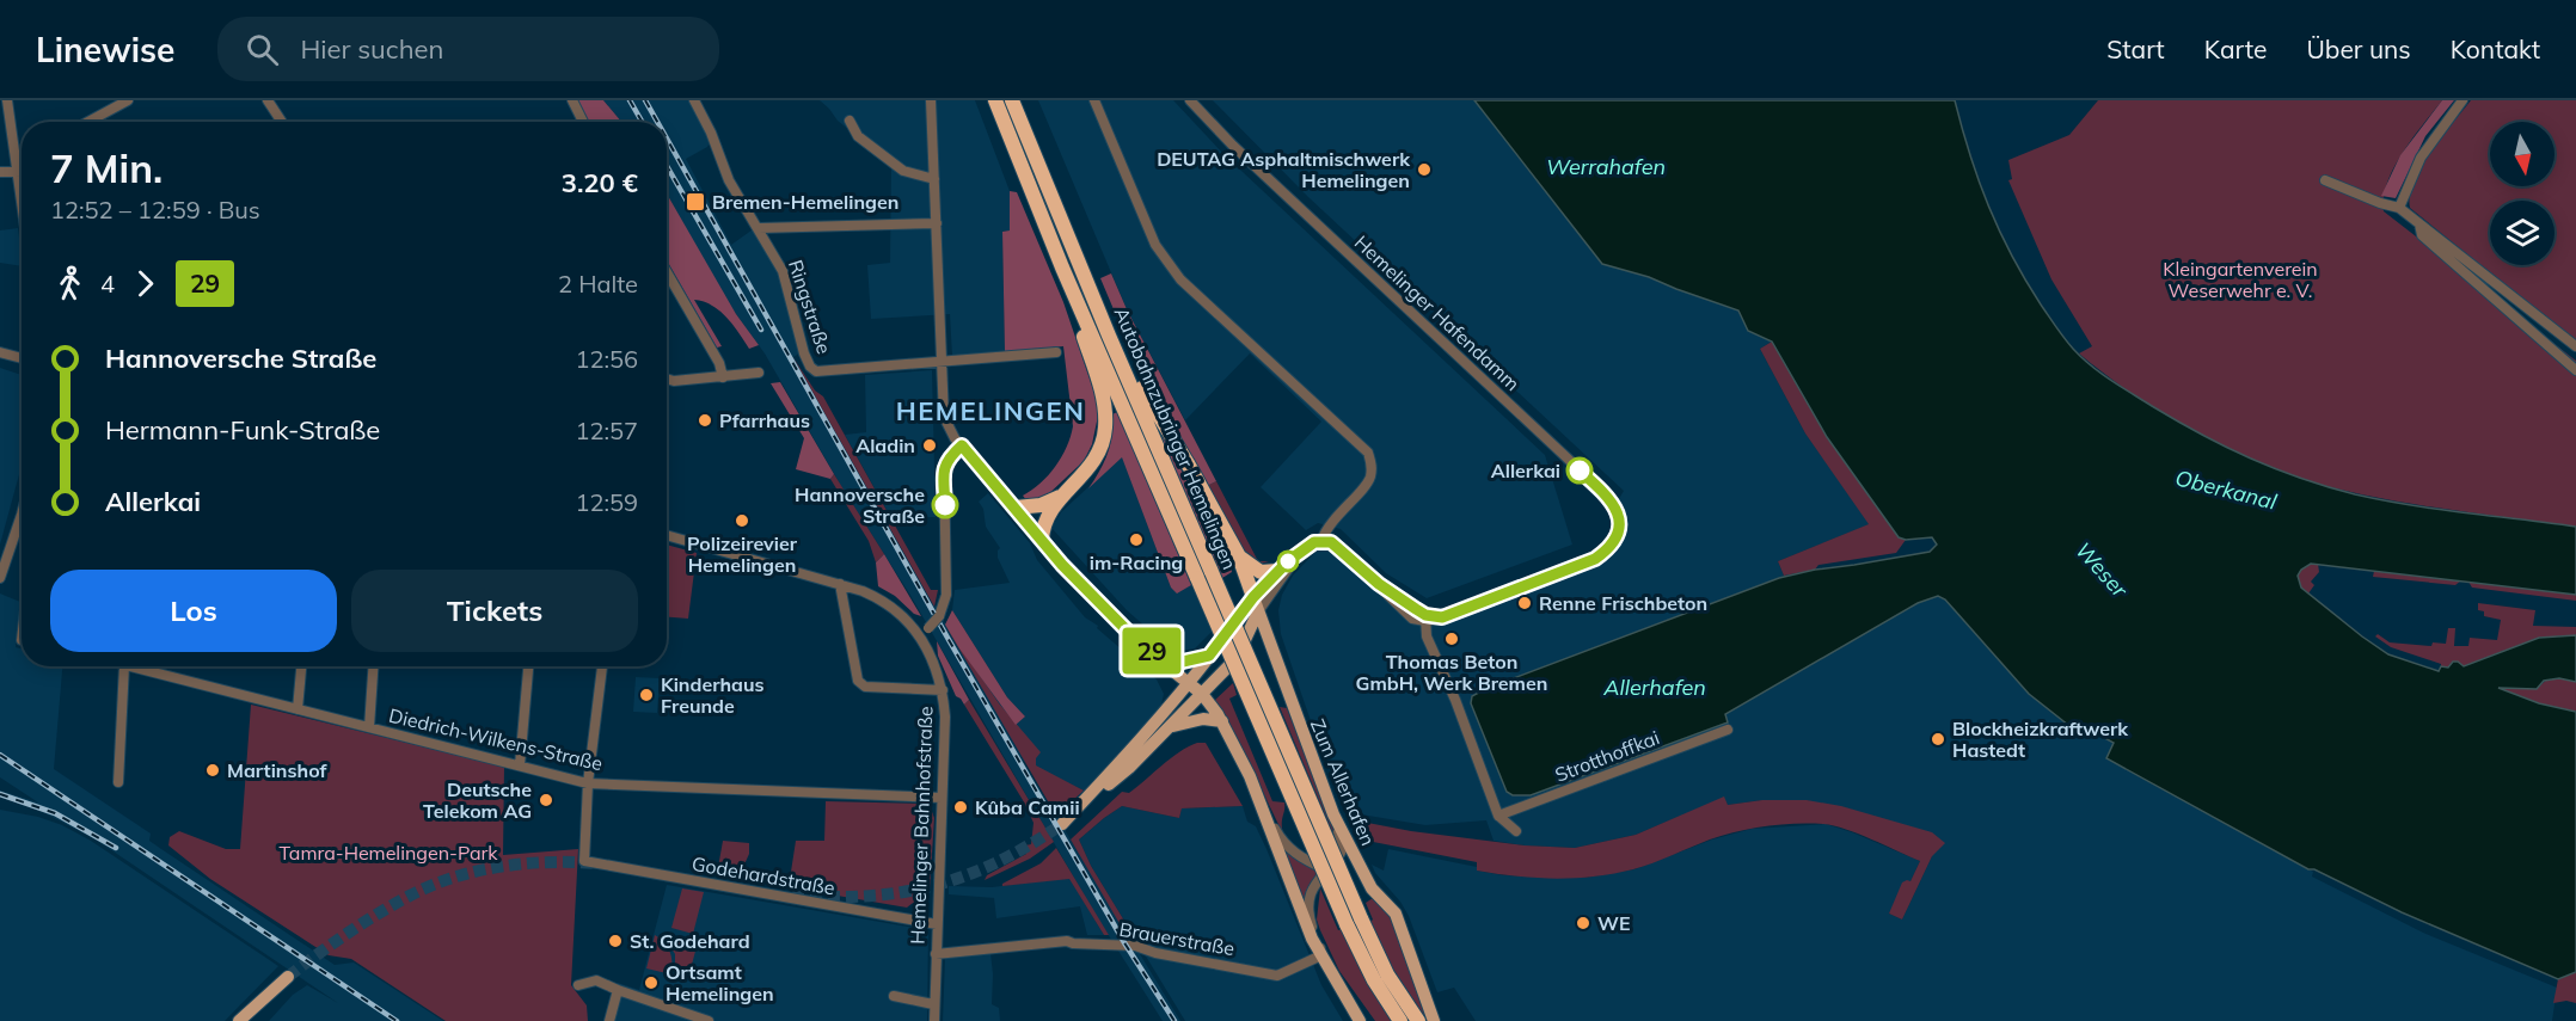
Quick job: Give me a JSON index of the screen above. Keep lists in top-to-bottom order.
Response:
{
  "streets": {
    "highway": ["Autobahnzubringer Hemelingen"],
    "main road": ["Zum Allerhafen"],
    "street": [
      "Ringstraße",
      "Hemelinger Hafendamm",
      "Diedrich-Wilkens-Straße",
      "Strotthoffkai",
      "Hemelinger Bahnhofstraße",
      "Godehardstraße",
      "Brauerstraße"
    ]
  },
  "crossings": [
    ["Diedrich-Wilkens-Straße", "Hemelinger Bahnhofstraße"],
    ["Diedrich-Wilkens-Straße", "Godehardstraße"],
    ["Hemelinger Bahnhofstraße", "Godehardstraße"],
    ["Hemelinger Bahnhofstraße", "Brauerstraße"]
  ],
  "districts": ["HEMELINGEN"],
  "water": [
    "Werrahafen",
    "Oberkanal",
    "Weser",
    "Allerhafen"
  ],
  "parks": ["Kleingartenverein Weserwehr e. V.", "Tamra-Hemelingen-Park"],
  "places": {
    "other": [
      "DEUTAG Asphaltmischwerk Hemelingen",
      "Pfarrhaus",
      "Aladin",
      "Allerkai",
      "Hannoversche Straße",
      "Polizeirevier Hemelingen",
      "im-Racing",
      "Renne Frischbeton",
      "Thomas Beton GmbH, Werk Bremen",
      "Kinderhaus Freunde",
      "Blockheizkraftwerk Hastedt",
      "Martinshof",
      "Deutsche Telekom AG",
      "Kûba Camii",
      "WE",
      "St. Godehard",
      "Ortsamt Hemelingen"
    ],
    "transit": ["Bremen-Hemelingen"]
  },
  "lines": ["bus line 29"],
  "north": "bottom",
  "page": {
    "header": "Linewise",
    "search": "Hier suchen",
    "nav": [
      "Start",
      "Karte",
      "Über uns",
      "Kontakt"
    ],
    "on_map": "29",
    "heading": ["7 Min.", "12:52 – 12:59 · Bus", "3.20 €"],
    "legs": ["4", "29", "2 Halte"],
    "list": [
      {
        "name": "Hannoversche Straße",
        "value": "12:56"
      },
      {
        "name": "Hermann-Funk-Straße",
        "value": "12:57"
      },
      {
        "name": "Allerkai",
        "value": "12:59"
      }
    ],
    "buttons": ["Los", "Tickets"]
  }
}
